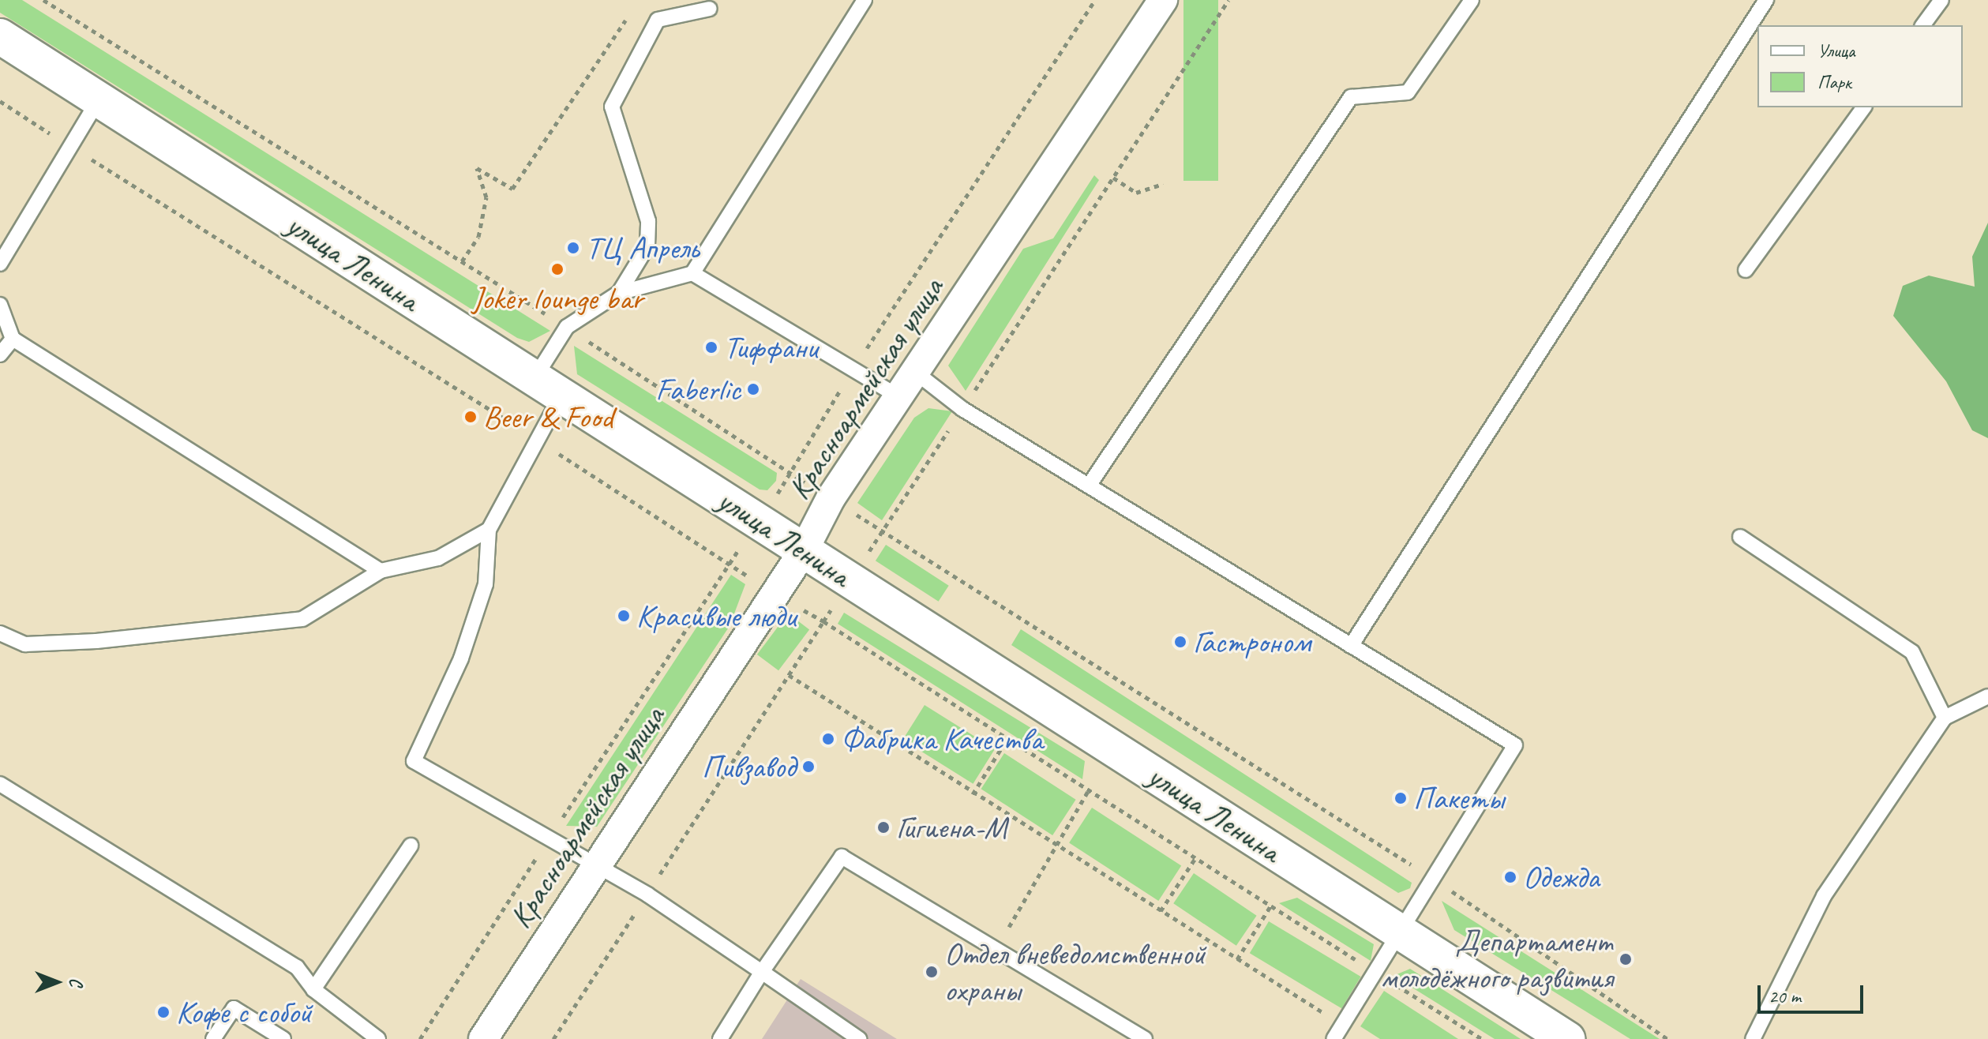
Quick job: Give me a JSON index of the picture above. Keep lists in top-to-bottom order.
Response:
{
  "streets": {
    "street": ["улица Ленина", "Красноармейская улица"]
  },
  "crossings": [
    ["улица Ленина", "Красноармейская улица"]
  ],
  "places": [
    "ТЦ Апрель",
    "Joker lounge bar",
    "Тиффани",
    "Faberlic",
    "Beer & Food",
    "Красивые люди",
    "Гастроном",
    "Фабрика Качества",
    "Пивзавод",
    "Пакеты",
    "Гигиена-М",
    "Одежда",
    "Департамент молодёжного развития",
    "Отдел вневедомственной охраны",
    "Кофе с собой"
  ],
  "legend": ["Улица", "Парк"],
  "scale_bar": "20 m",
  "north": "right"
}
